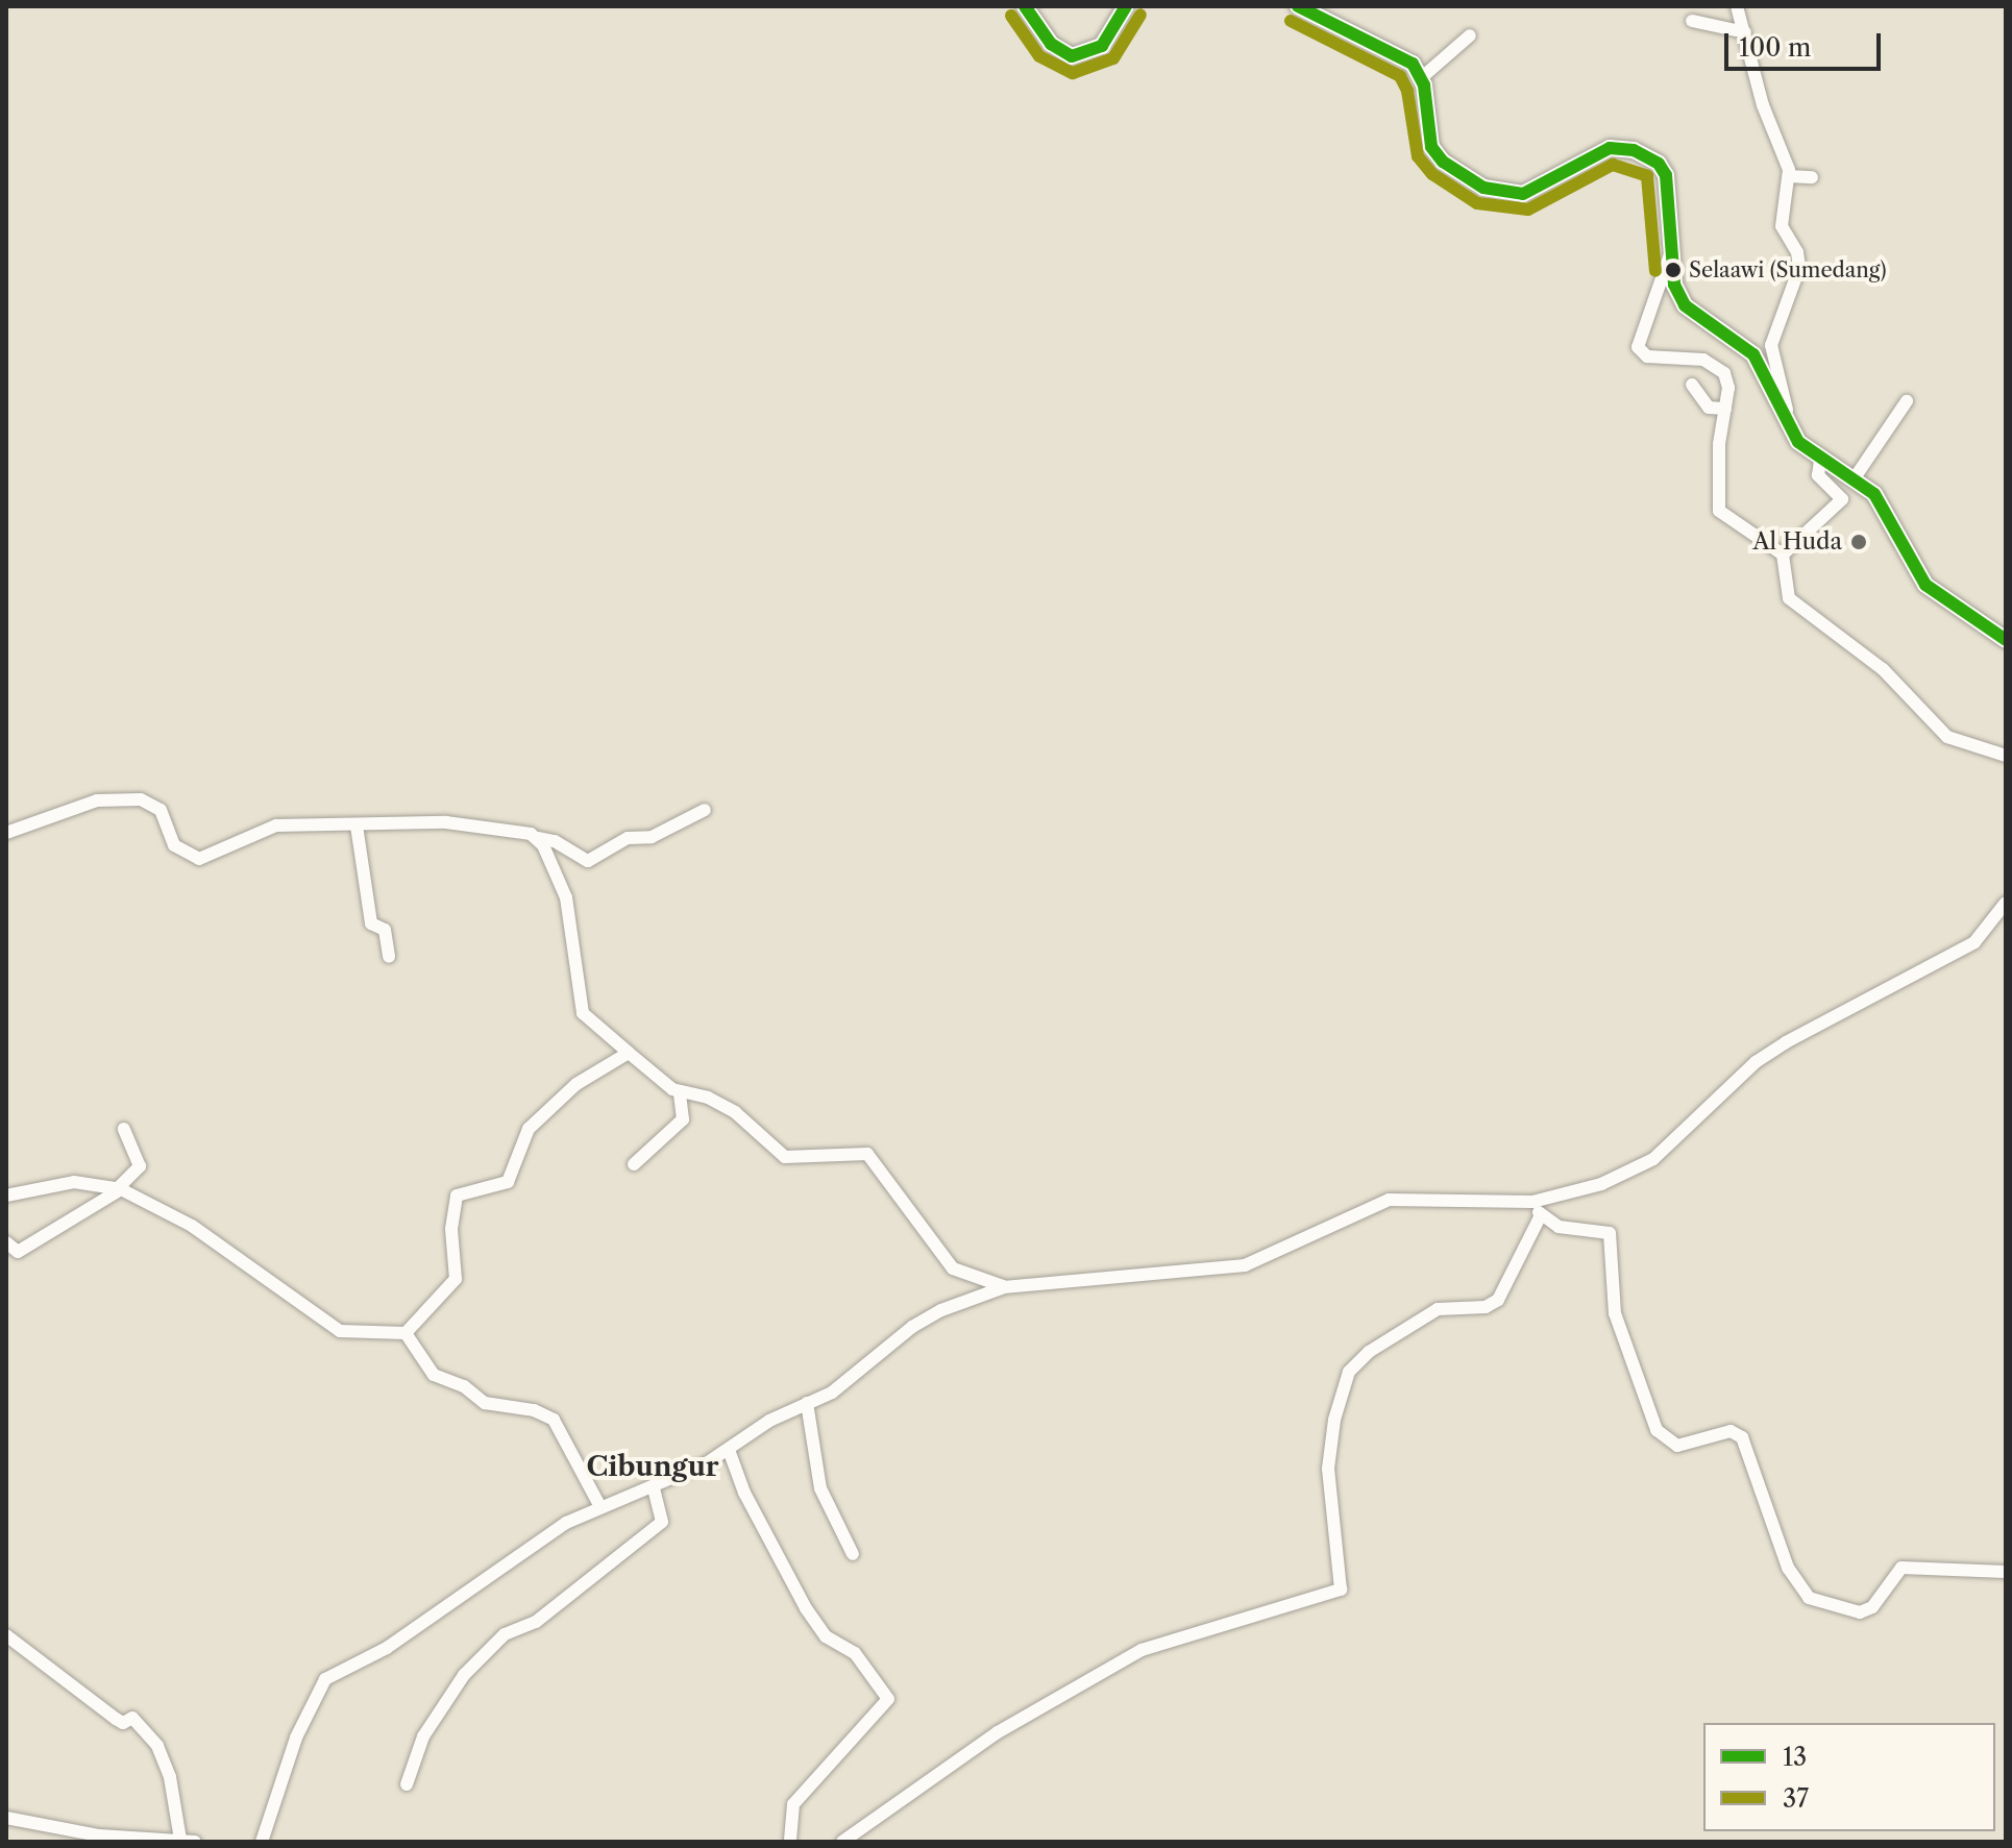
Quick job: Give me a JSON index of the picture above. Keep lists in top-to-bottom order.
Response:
{
  "districts": ["Cibungur"],
  "places": ["Selaawi (Sumedang)", "Al Huda"],
  "lines": ["transit line 13", "transit line 37"],
  "legend": ["13", "37"],
  "scale_bar": "100 m"
}
